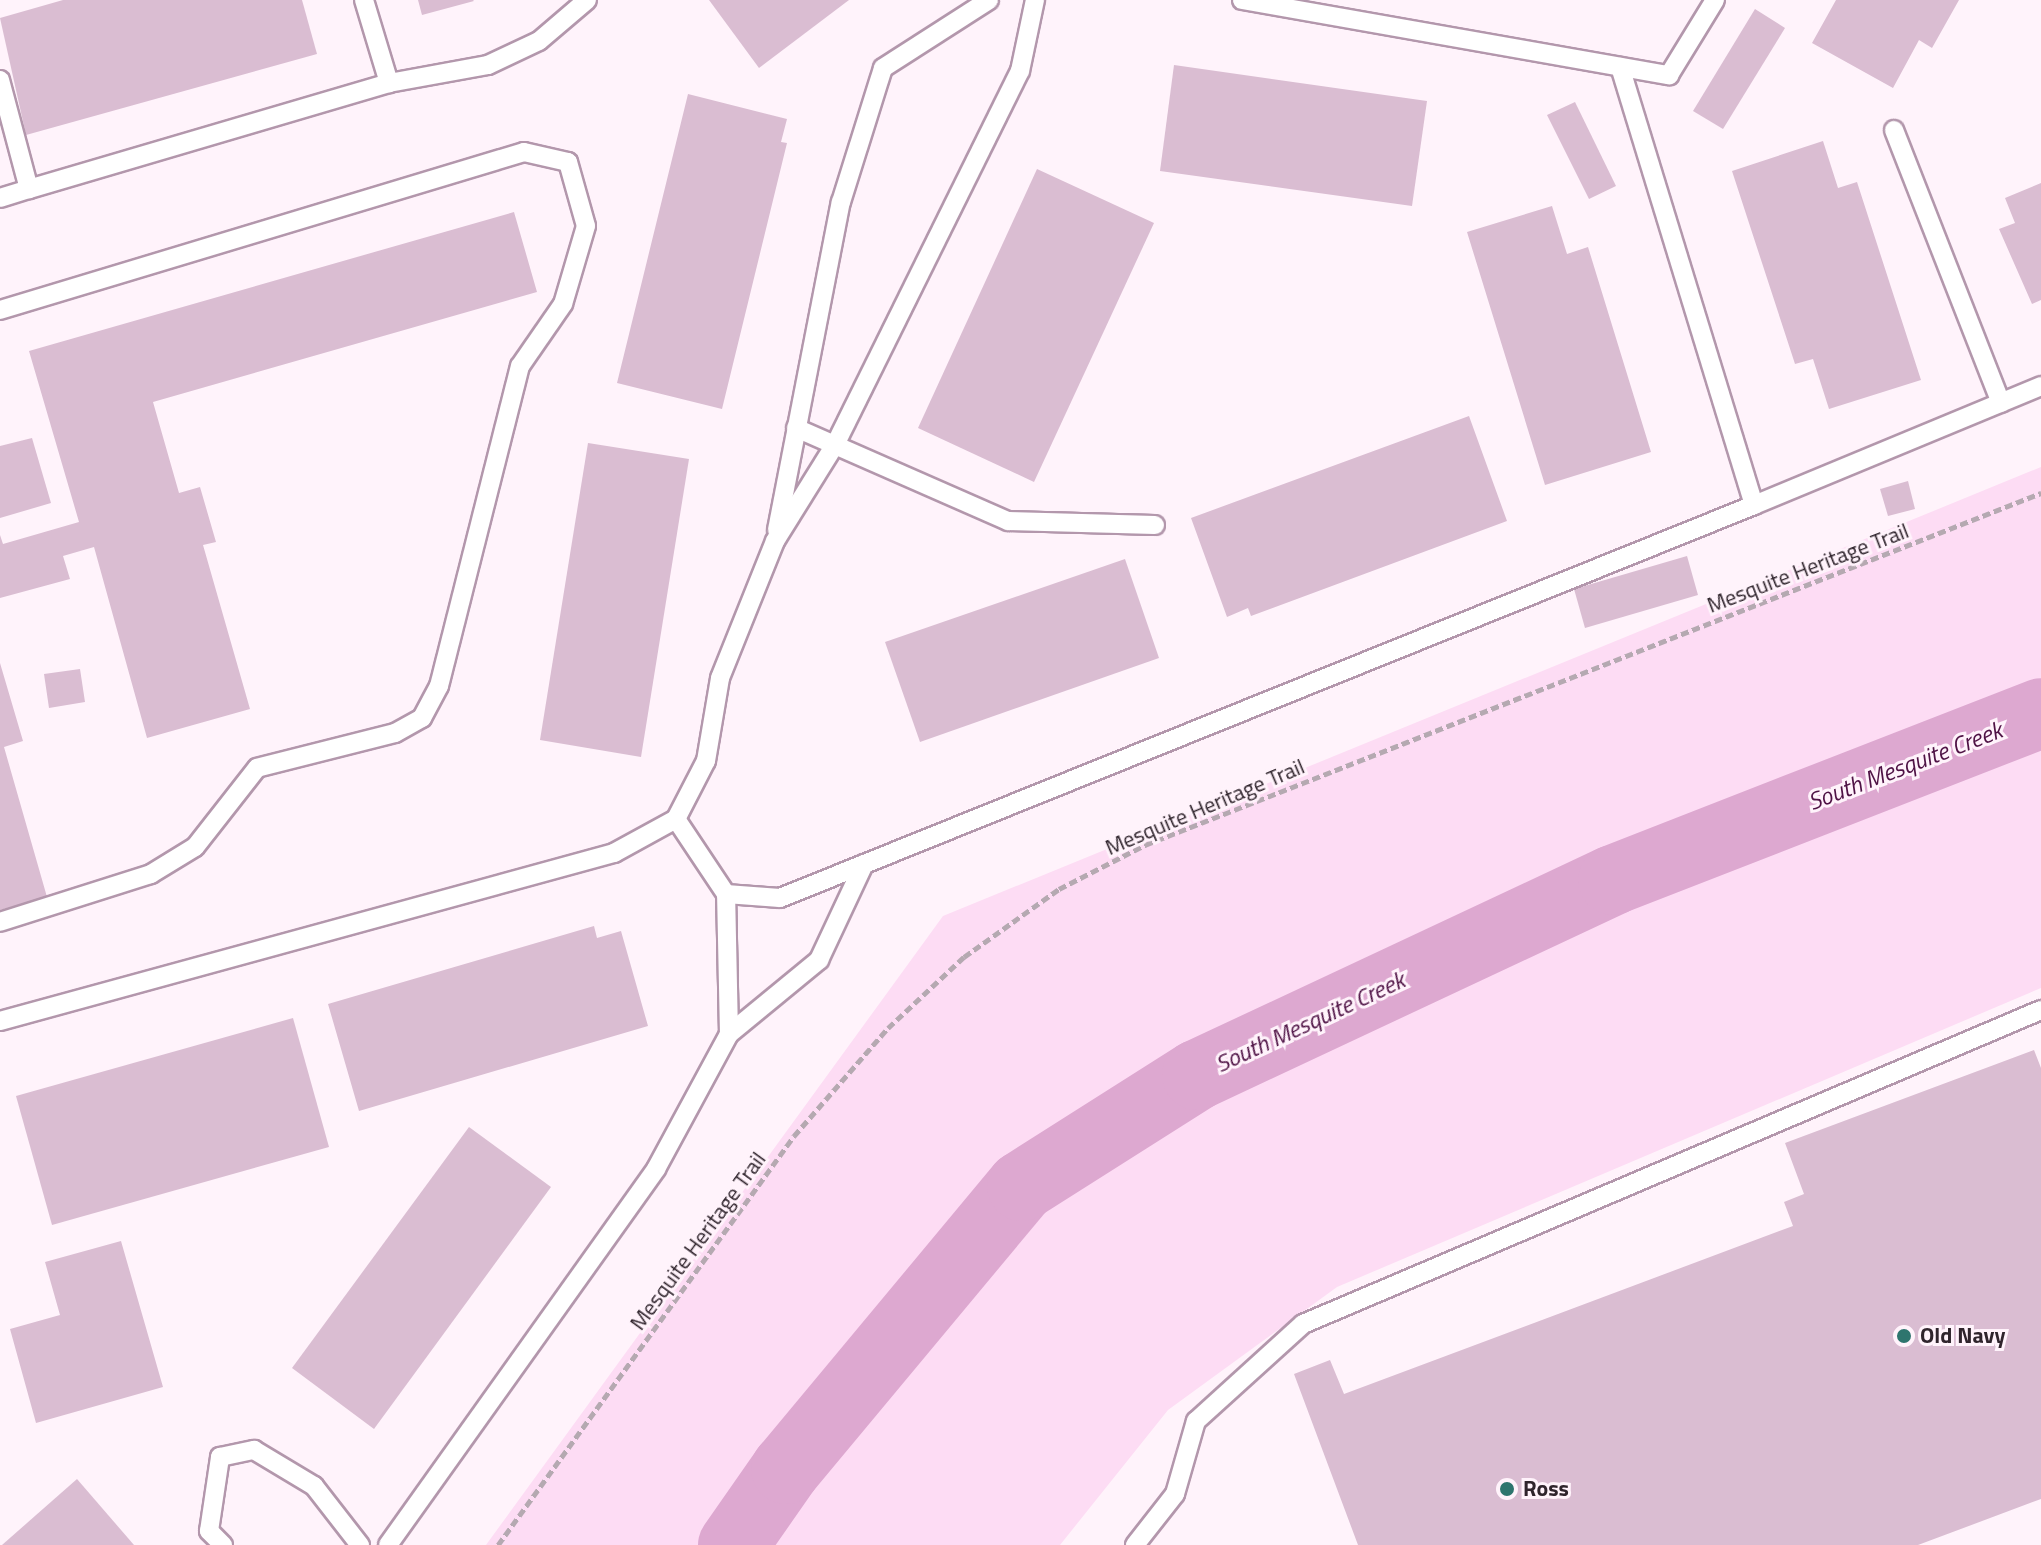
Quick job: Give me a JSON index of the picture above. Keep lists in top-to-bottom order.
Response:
{
  "streets": {
    "path": ["Mesquite Heritage Trail"]
  },
  "water": ["South Mesquite Creek"],
  "places": ["Old Navy", "Ross"]
}
